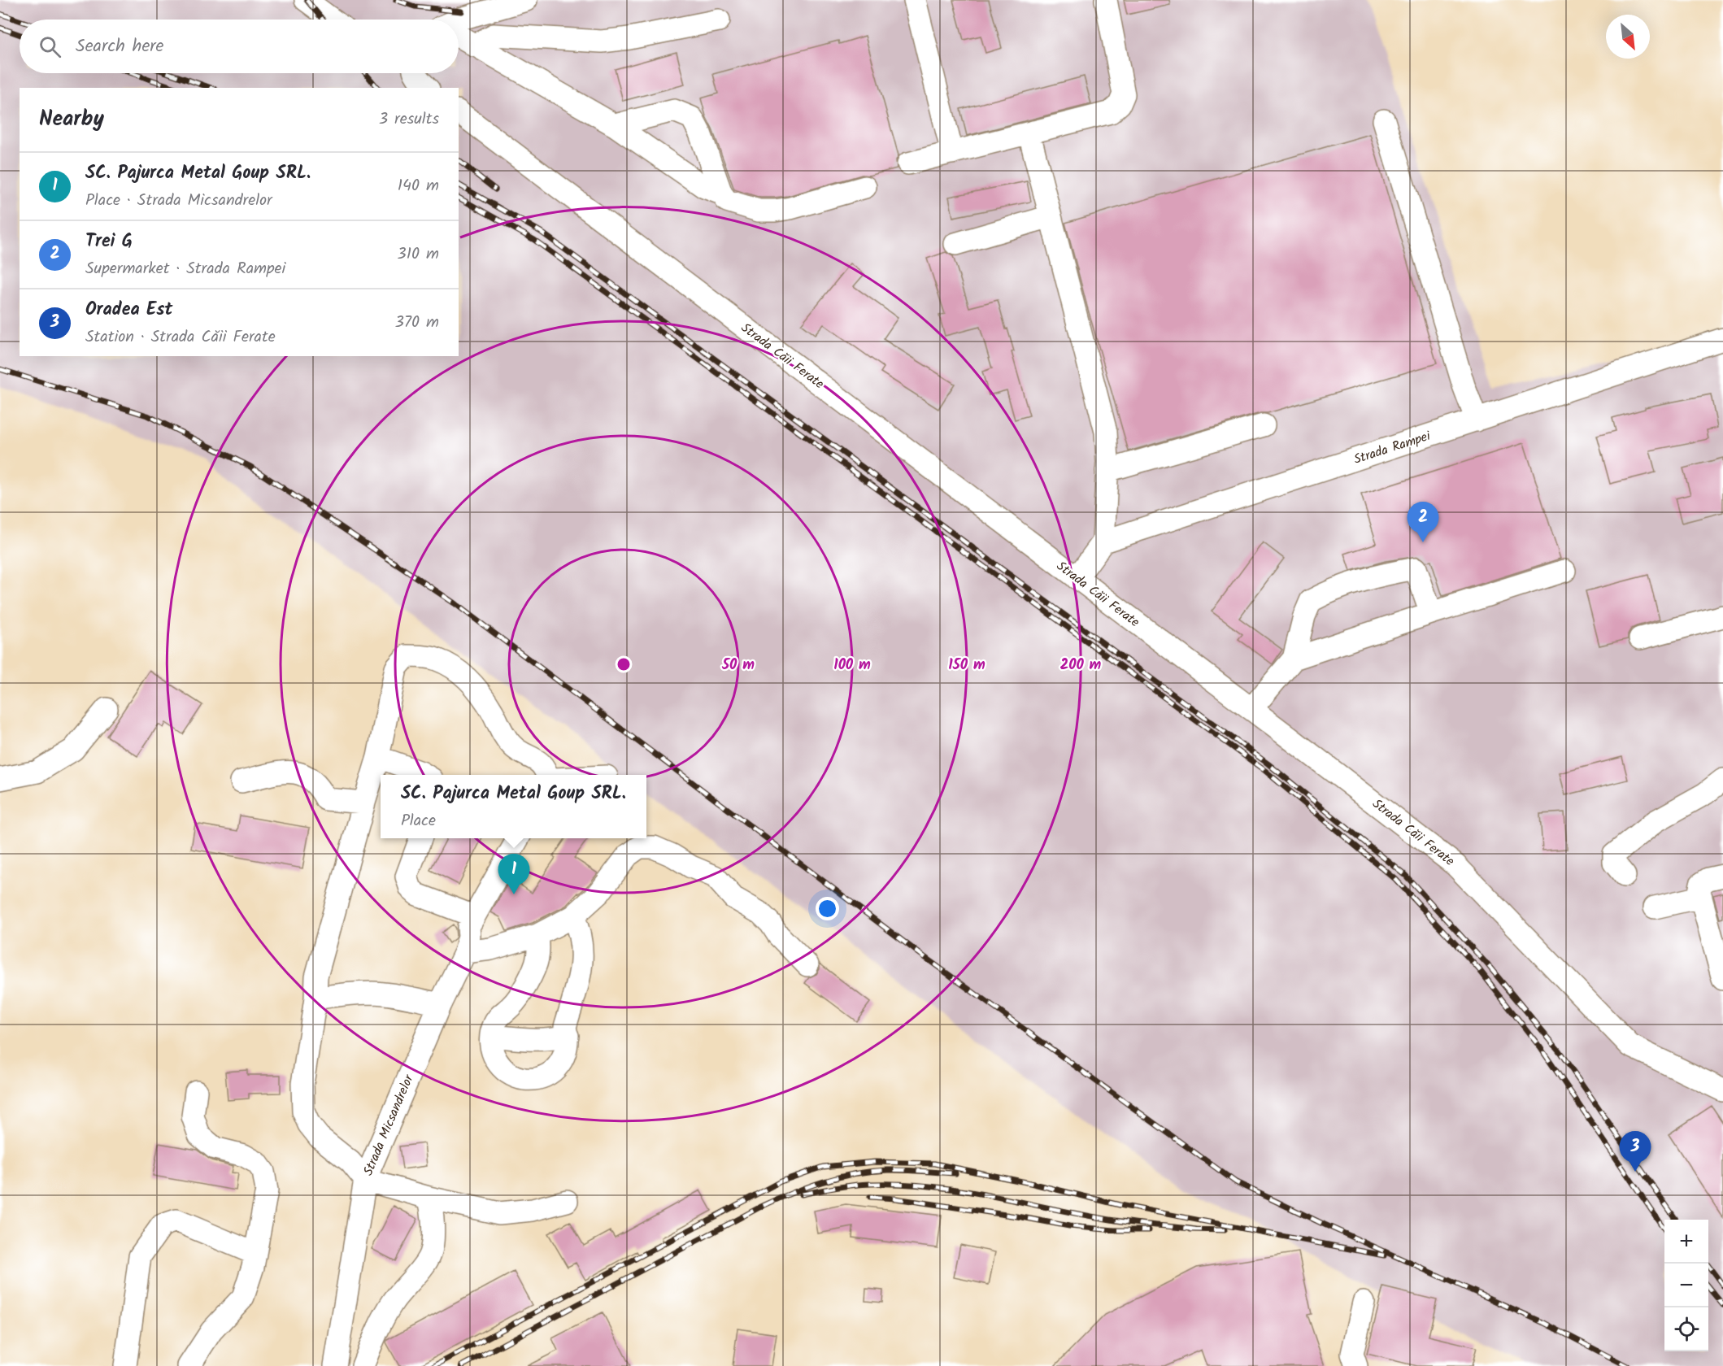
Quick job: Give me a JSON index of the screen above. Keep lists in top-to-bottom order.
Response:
{
  "streets": {
    "street": ["Strada Căii Ferate", "Strada Rampei", "Strada Micsandrelor"]
  },
  "north": "bottom right",
  "page": {
    "search": "Search here",
    "heading": ["Nearby", "3 results"],
    "list": [
      {
        "mark": "1",
        "name": "SC. Pajurca Metal Goup SRL.",
        "note": "Place · Strada Micsandrelor",
        "value": "140 m"
      },
      {
        "mark": "2",
        "name": "Trei G",
        "note": "Supermarket · Strada Rampei",
        "value": "310 m"
      },
      {
        "mark": "3",
        "name": "Oradea Est",
        "note": "Station · Strada Căii Ferate",
        "value": "370 m"
      }
    ],
    "pins": ["2", "1", "3"],
    "popup": ["SC. Pajurca Metal Goup SRL.", "Place"],
    "map_buttons": ["+", "−"]
  },
  "rings": [
    "50 m",
    "100 m",
    "150 m",
    "200 m"
  ]
}
